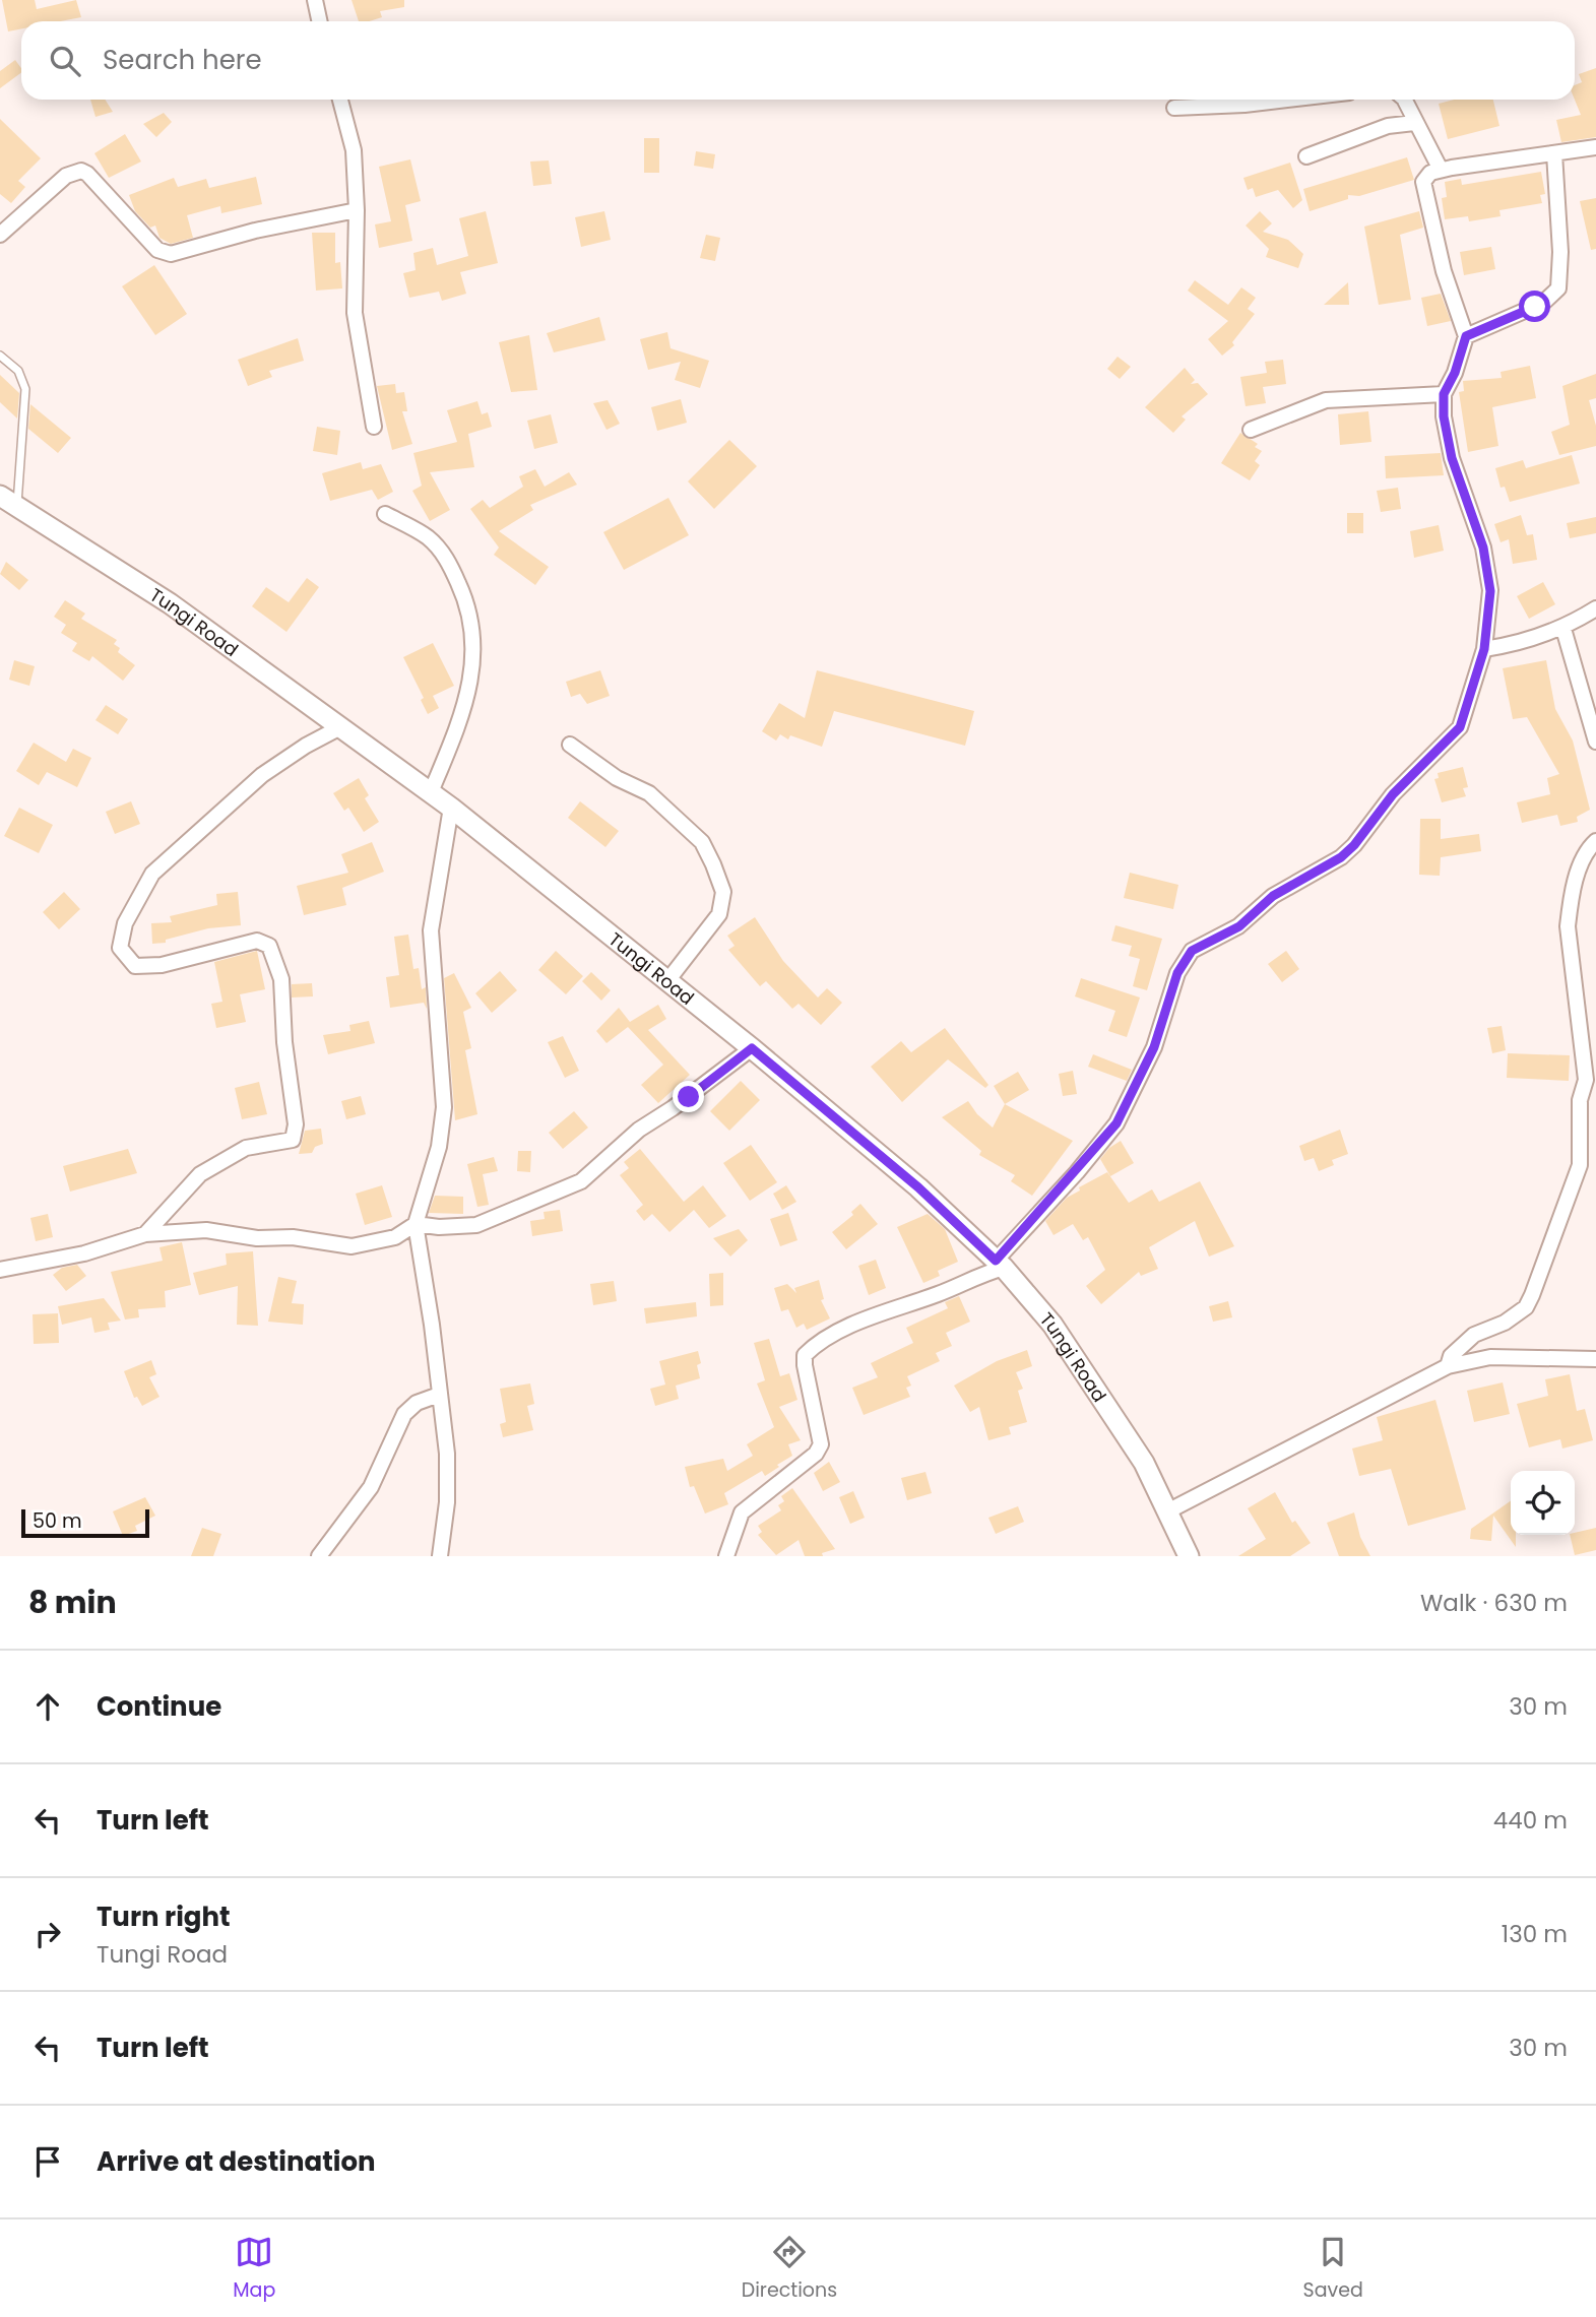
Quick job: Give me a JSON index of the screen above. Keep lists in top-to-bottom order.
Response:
{
  "streets": {
    "main road": ["Tungi Road"]
  },
  "scale_bar": "50 m",
  "page": {
    "search": "Search here",
    "scale": "50 m",
    "heading": ["8 min", "Walk · 630 m"],
    "list": [
      ["Continue", "30 m"],
      ["Turn left", "440 m"],
      ["Turn right", "Tungi Road", "130 m"],
      ["Turn left", "30 m"],
      "Arrive at destination"
    ],
    "nav": ["Map", "Directions", "Saved"]
  }
}
